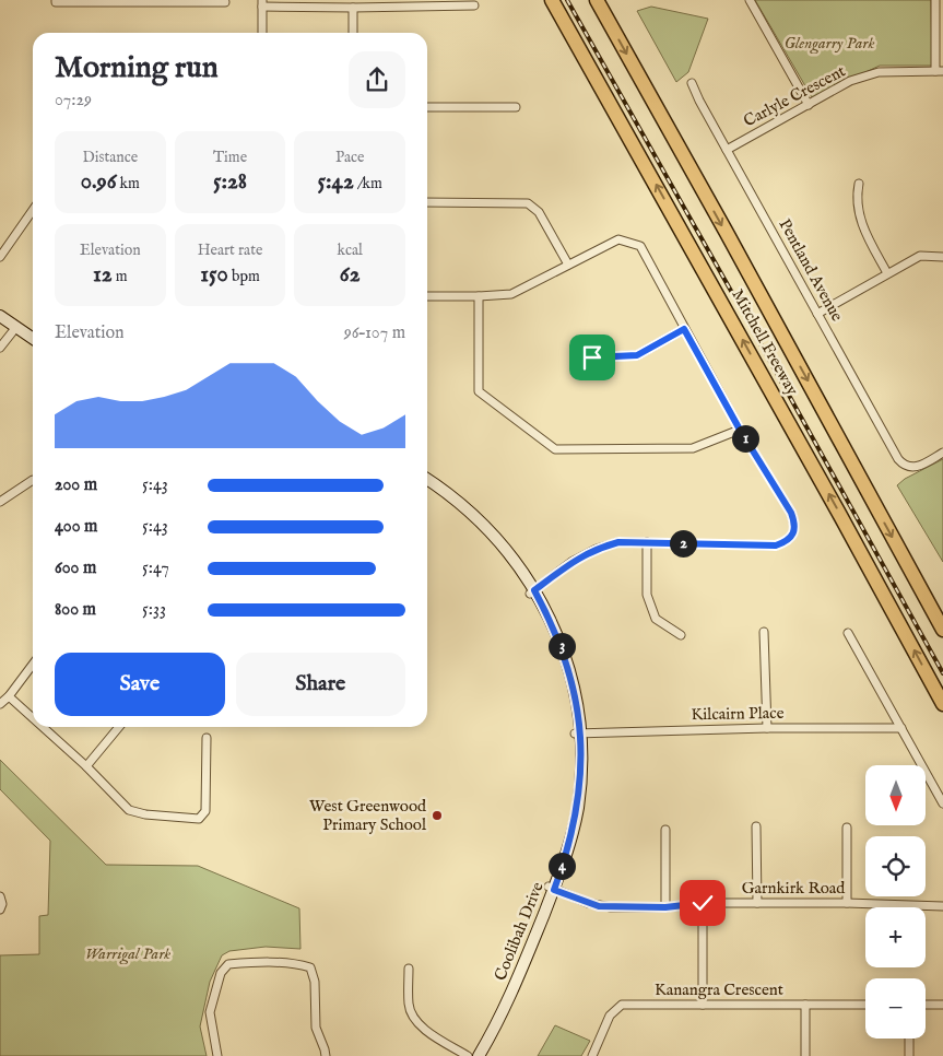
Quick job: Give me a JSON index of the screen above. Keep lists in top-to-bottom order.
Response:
{
  "streets": {
    "highway": ["Mitchell Freeway"],
    "main road": ["Coolibah Drive"],
    "street": [
      "Carlyle Crescent",
      "Pentland Avenue",
      "Kilcairn Place",
      "Garnkirk Road",
      "Kanangra Crescent"
    ]
  },
  "crossings": [
    ["Carlyle Crescent", "Pentland Avenue"],
    ["Kilcairn Place", "Coolibah Drive"],
    ["Garnkirk Road", "Coolibah Drive"]
  ],
  "parks": ["Glengarry Park", "Warrigal Park"],
  "places": ["West Greenwood Primary School"],
  "north": "bottom",
  "page": {
    "heading": ["Morning run", "07:29"],
    "stats": [
      ["Distance", "0.96 km"],
      ["Time", "5:28"],
      ["Pace", "5:42 /km"],
      ["Elevation", "12 m"],
      ["Heart rate", "150 bpm"],
      ["kcal", "62"]
    ],
    "chart": ["Elevation", "96–107 m"],
    "pins": [
      "1",
      "2",
      "3",
      "4"
    ],
    "list": [
      {
        "name": "200 m",
        "note": "5:43"
      },
      {
        "name": "400 m",
        "note": "5:43"
      },
      {
        "name": "600 m",
        "note": "5:47"
      },
      {
        "name": "800 m",
        "note": "5:33"
      }
    ],
    "buttons": ["Save", "Share"],
    "map_buttons": ["+", "−"]
  }
}
